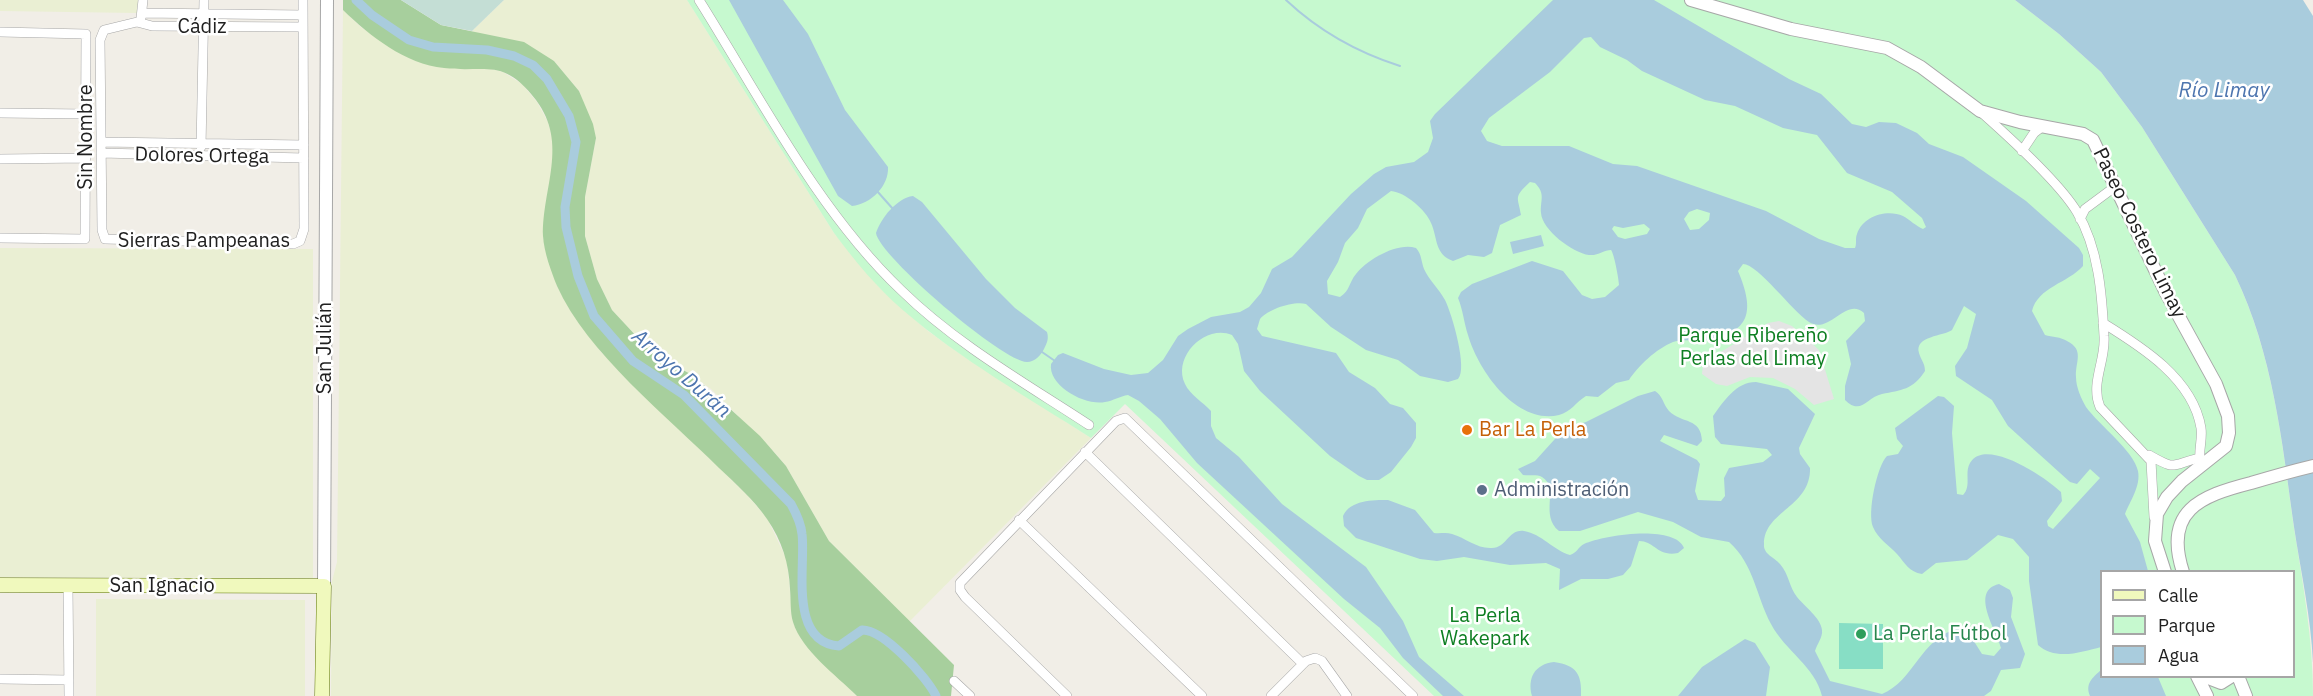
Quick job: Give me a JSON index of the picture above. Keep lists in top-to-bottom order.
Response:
{
  "streets": {
    "main road": ["San Julián", "San Ignacio"],
    "street": [
      "Cádiz",
      "Sin Nombre",
      "Dolores Ortega",
      "Paseo Costero Limay",
      "Sierras Pampeanas"
    ]
  },
  "crossings": [
    ["Cádiz", "Dolores Ortega"],
    ["Dolores Ortega", "Sierras Pampeanas"],
    ["San Julián", "San Ignacio"]
  ],
  "water": ["Río Limay", "Arroyo Durán"],
  "parks": ["Parque Ribereño Perlas del Limay", "La Perla Wakepark"],
  "places": ["Bar La Perla", "Administración", "La Perla Fútbol"],
  "legend": ["Calle", "Parque", "Agua"]
}
